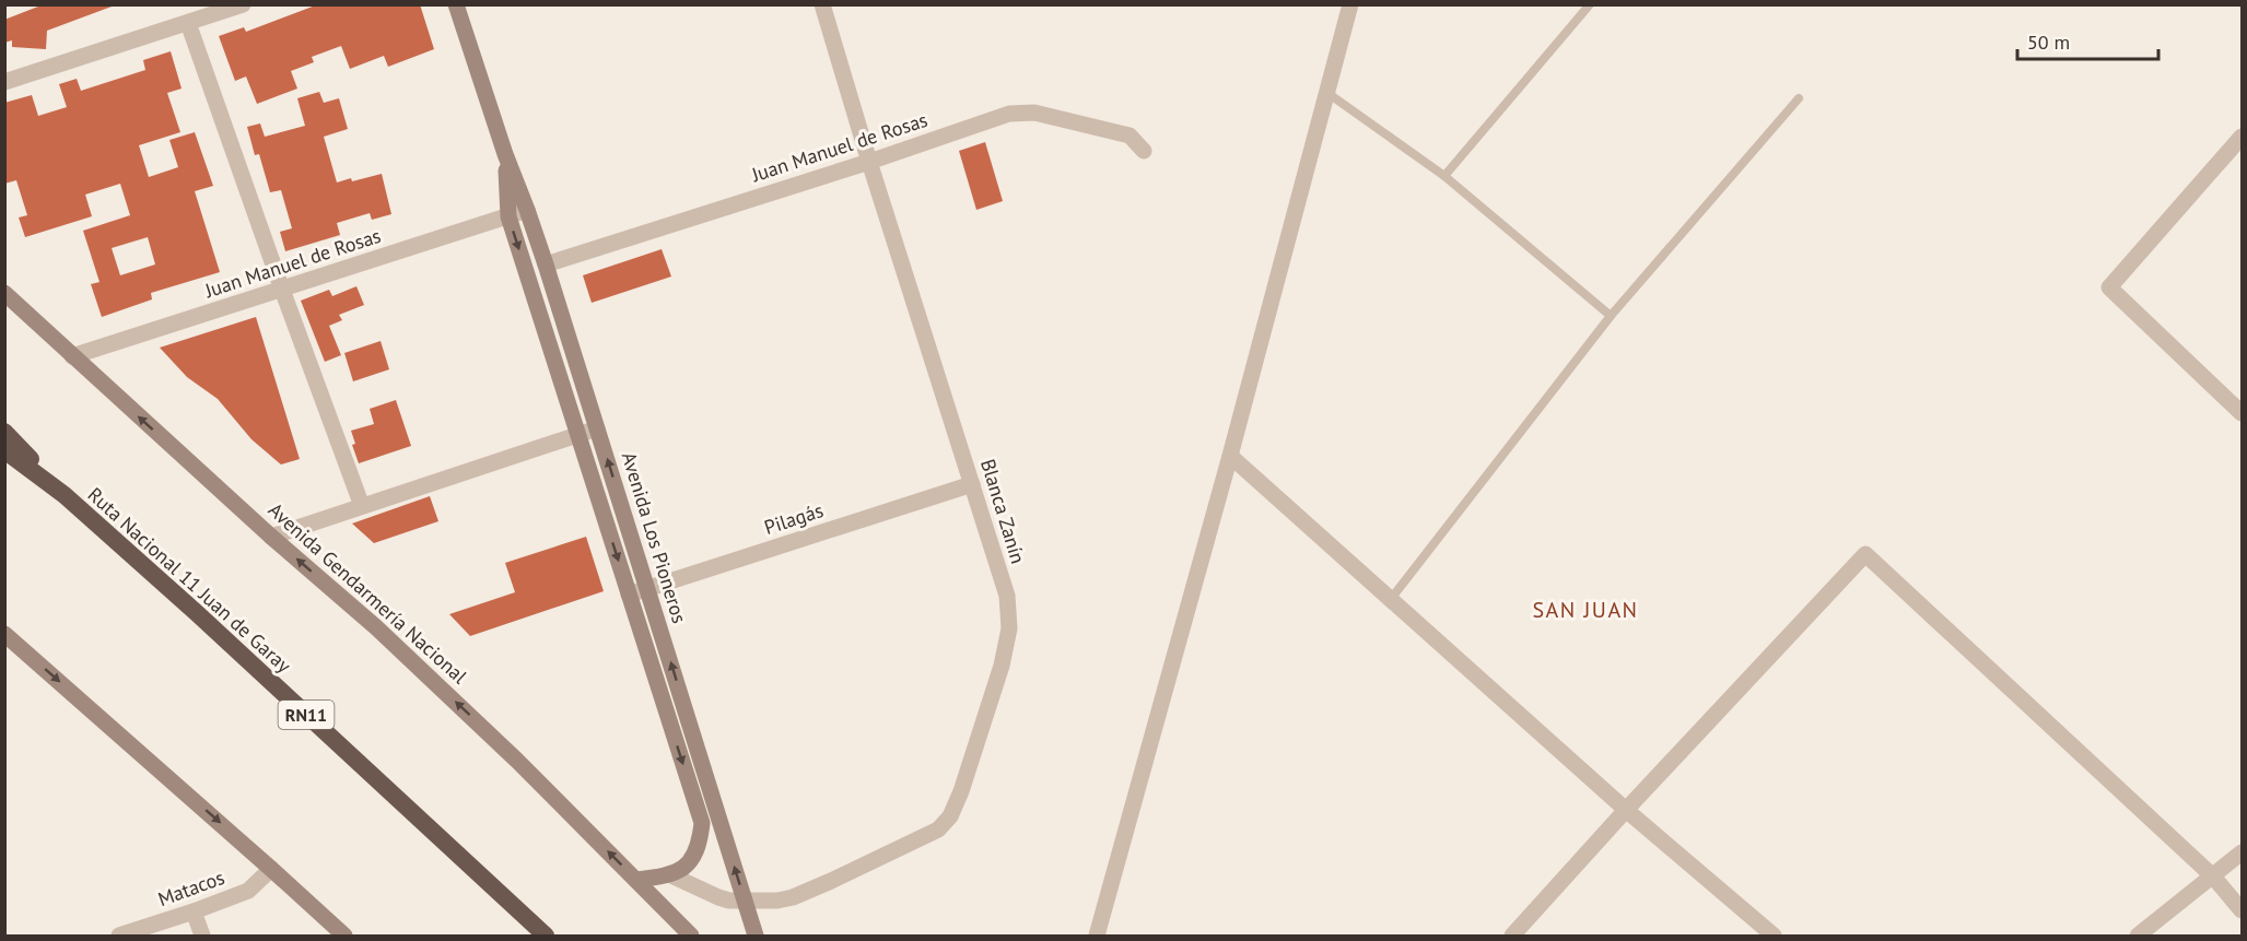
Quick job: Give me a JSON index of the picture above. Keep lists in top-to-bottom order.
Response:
{
  "streets": {
    "highway": ["Ruta Nacional 11 Juan de Garay", "RN11"],
    "main road": ["Avenida Los Pioneros", "Avenida Gendarmería Nacional"],
    "street": [
      "Juan Manuel de Rosas",
      "Blanca Zanín",
      "Pilagás",
      "Matacos"
    ]
  },
  "crossings": [
    ["Juan Manuel de Rosas", "Blanca Zanín"],
    ["Juan Manuel de Rosas", "Avenida Los Pioneros"],
    ["Juan Manuel de Rosas", "Avenida Gendarmería Nacional"],
    ["Blanca Zanín", "Pilagás"],
    ["Blanca Zanín", "Avenida Los Pioneros"],
    ["Pilagás", "Avenida Los Pioneros"]
  ],
  "one_way": ["Avenida Gendarmería Nacional"],
  "districts": ["SAN JUAN"],
  "scale_bar": "50 m"
}
